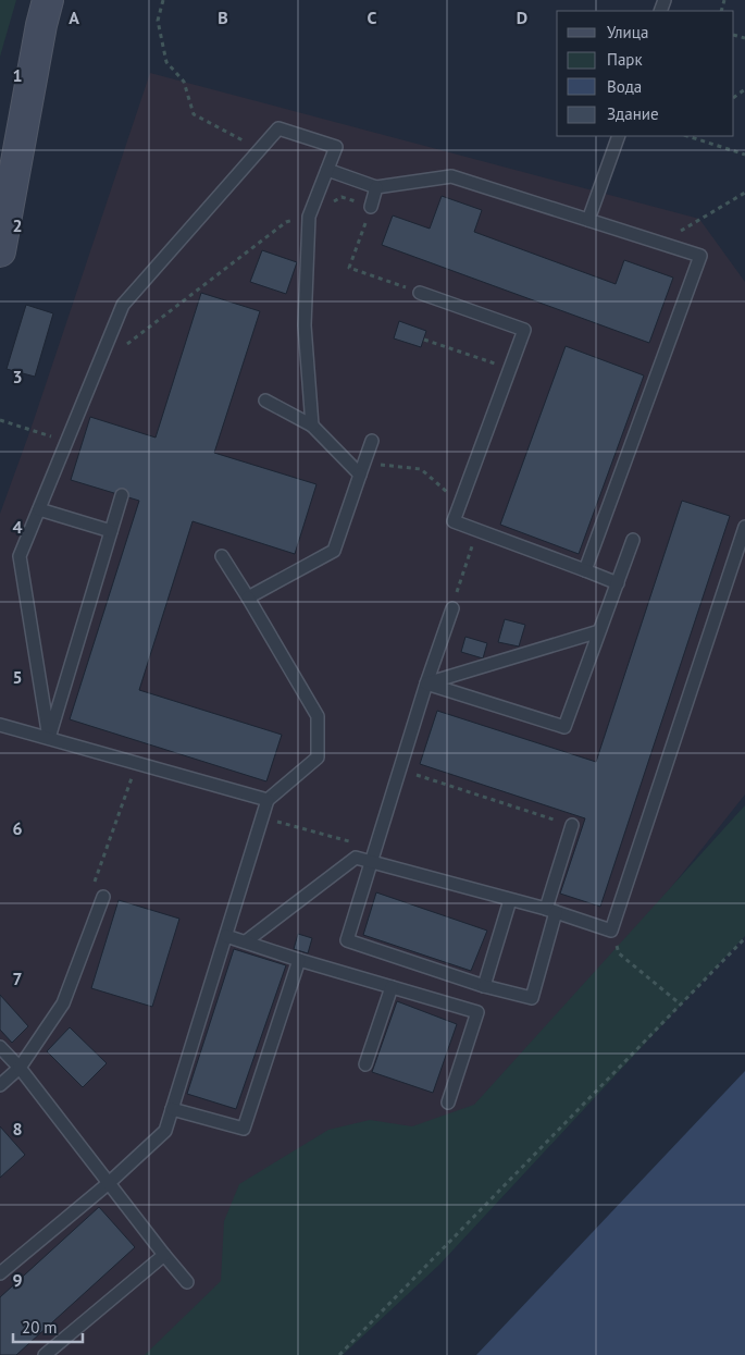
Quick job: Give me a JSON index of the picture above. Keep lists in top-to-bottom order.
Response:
{
  "legend": [
    "Улица",
    "Парк",
    "Вода",
    "Здание"
  ],
  "scale_bar": "20 m",
  "grid": {
    "columns": [
      "A",
      "B",
      "C",
      "D"
    ],
    "rows": [
      "1",
      "2",
      "3",
      "4",
      "5",
      "6",
      "7",
      "8",
      "9"
    ]
  }
}
